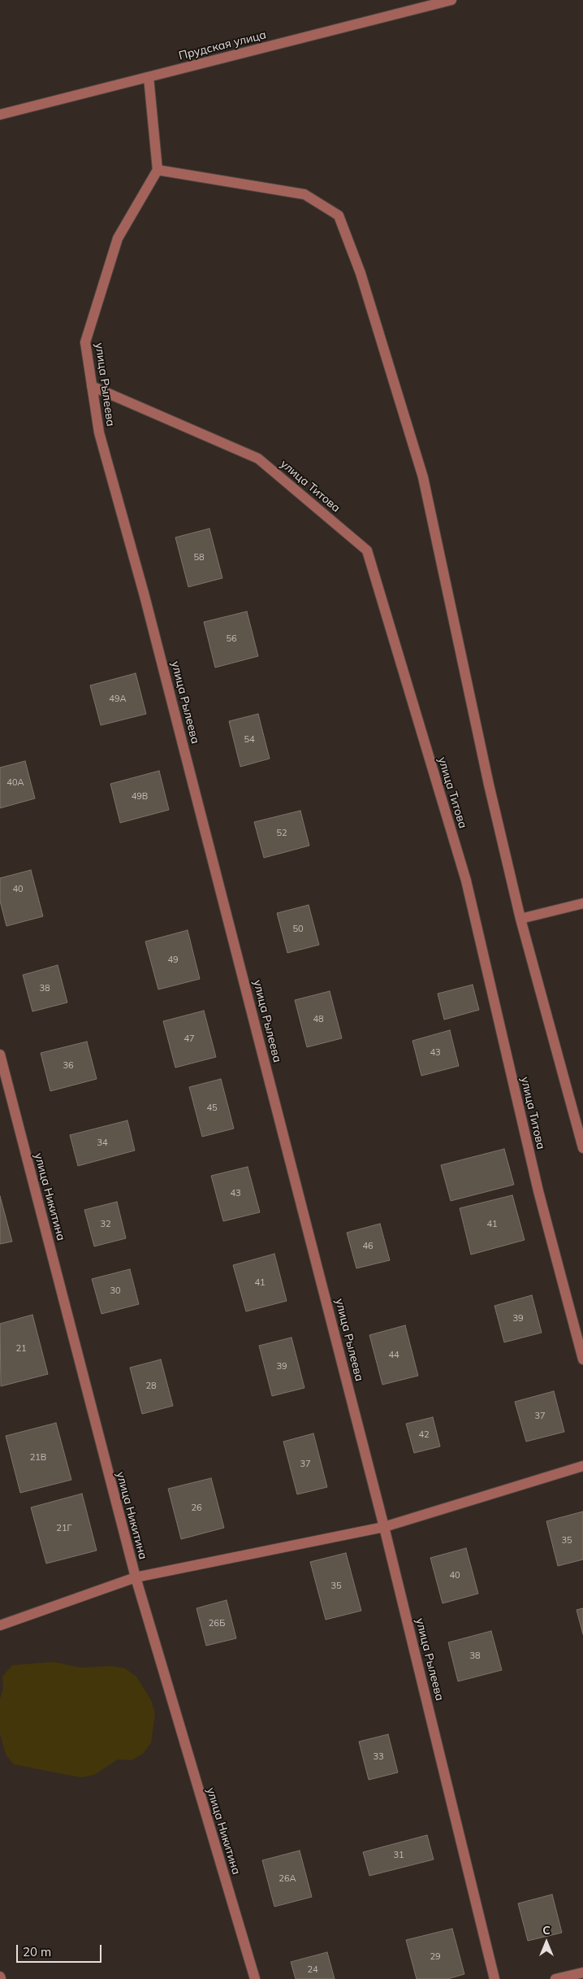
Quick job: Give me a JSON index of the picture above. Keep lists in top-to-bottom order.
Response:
{
  "streets": {
    "street": [
      "Прудская улица",
      "улица Рылеева",
      "улица Титова",
      "улица Никитина"
    ]
  },
  "crossings": [
    ["улица Рылеева", "улица Титова"]
  ],
  "house_numbers": [
    "58",
    "56",
    "49А",
    "54",
    "40А",
    "49В",
    "52",
    "40",
    "50",
    "49",
    "38",
    "48",
    "47",
    "43",
    "36",
    "45",
    "34",
    "43",
    "32",
    "41",
    "46",
    "41",
    "30",
    "39",
    "21",
    "44",
    "39",
    "28",
    "37",
    "42",
    "21В",
    "37",
    "26",
    "21Г",
    "35",
    "40",
    "35",
    "26Б",
    "38",
    "33",
    "31",
    "26А",
    "29",
    "24"
  ],
  "scale_bar": "20 m",
  "north": "top"
}
